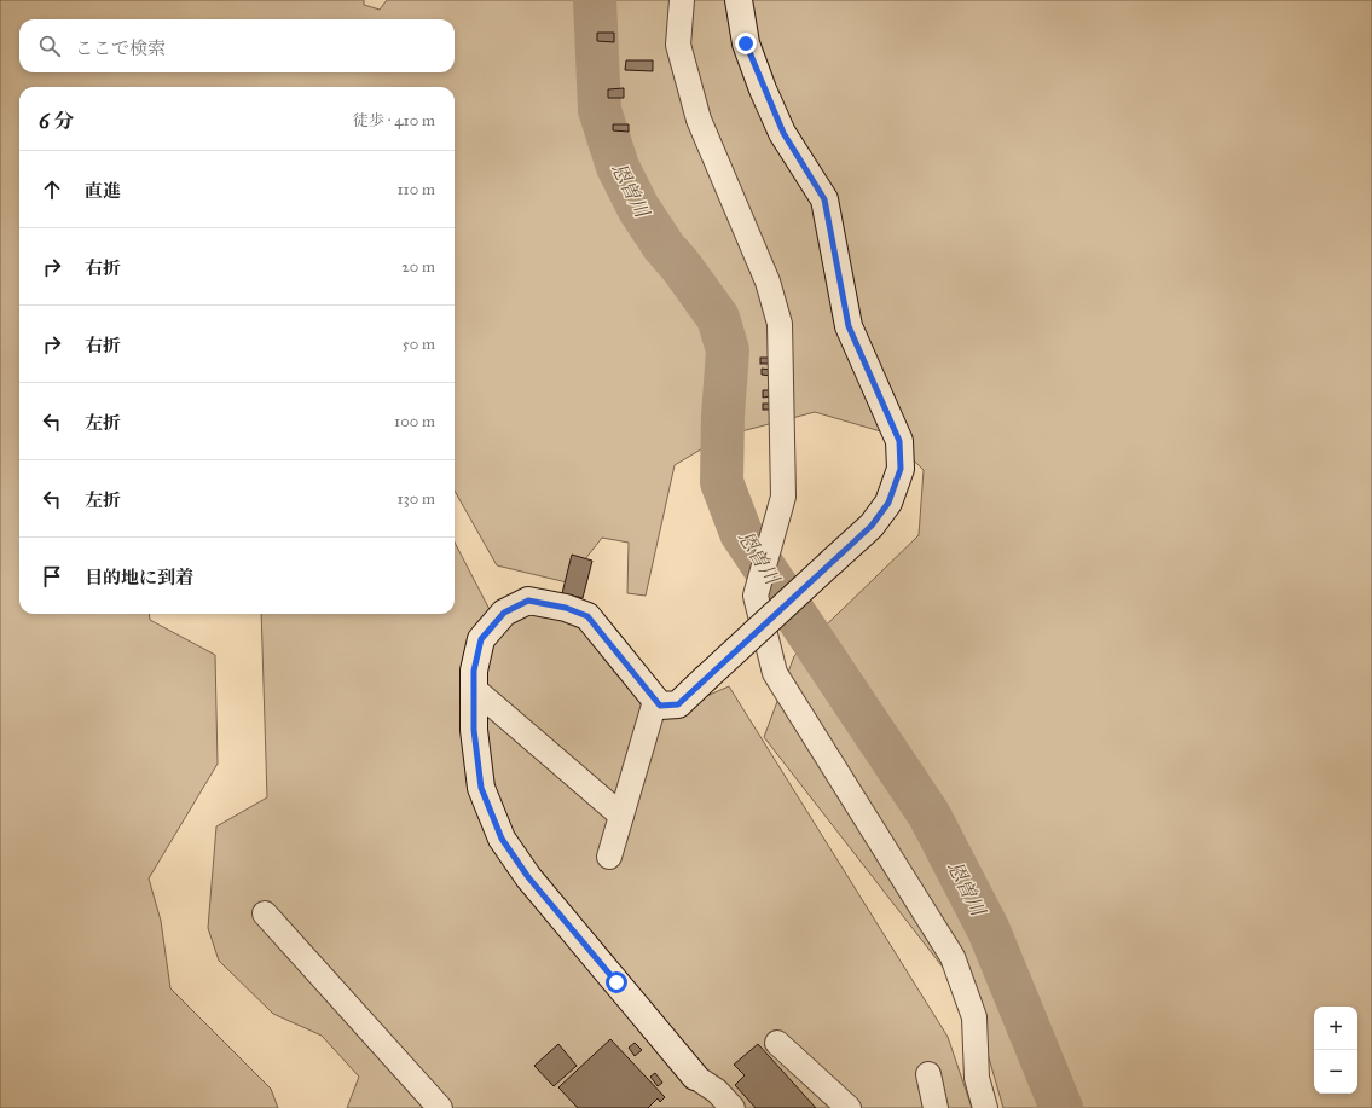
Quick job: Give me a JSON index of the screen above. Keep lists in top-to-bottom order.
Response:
{
  "water": ["恩曽川"],
  "page": {
    "search": "ここで検索",
    "heading": ["6 分", "徒歩 · 410 m"],
    "list": [
      ["直進", "110 m"],
      ["右折", "20 m"],
      ["右折", "50 m"],
      ["左折", "100 m"],
      ["左折", "130 m"],
      "目的地に到着"
    ],
    "map_buttons": ["+", "−"]
  }
}
